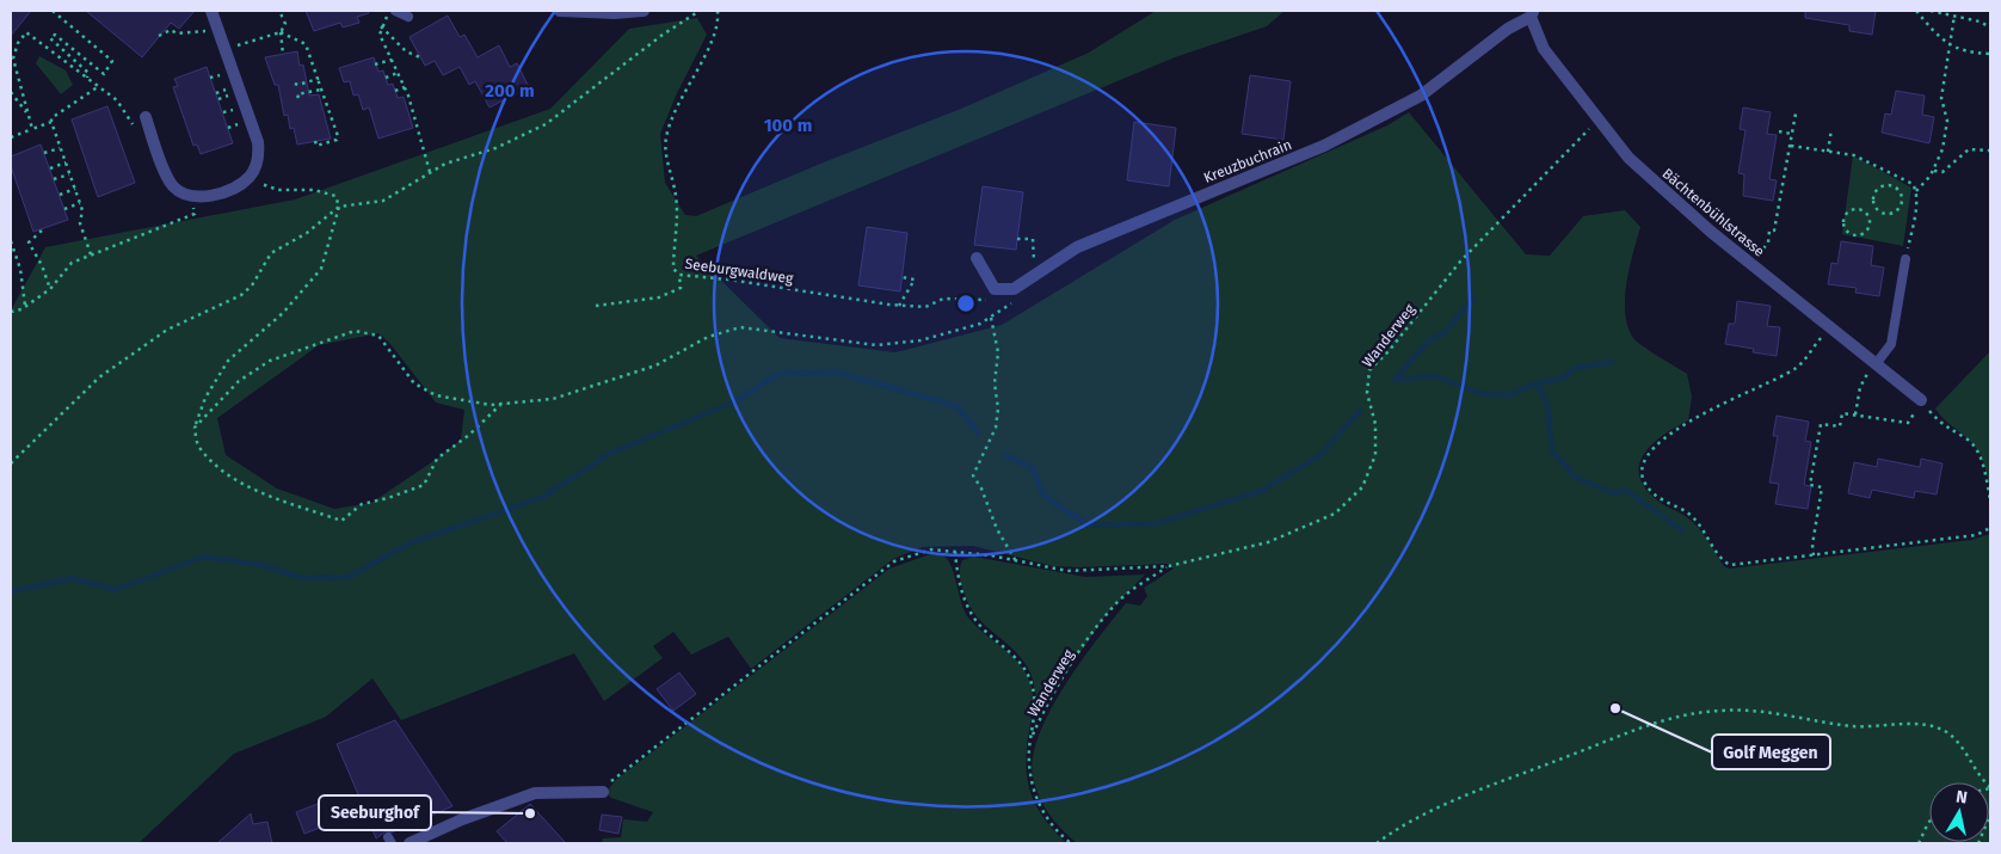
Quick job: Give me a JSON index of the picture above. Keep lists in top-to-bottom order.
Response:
{
  "streets": {
    "street": ["Kreuzbuchrain", "Bächtenbühlstrasse"],
    "path": ["Seeburgwaldweg", "Wanderweg"]
  },
  "crossings": [
    ["Kreuzbuchrain", "Bächtenbühlstrasse"],
    ["Kreuzbuchrain", "Seeburgwaldweg"],
    ["Bächtenbühlstrasse", "Wanderweg"]
  ],
  "places": ["Golf Meggen", "Seeburghof"],
  "north": "top",
  "rings": ["200 m", "100 m"]
}
